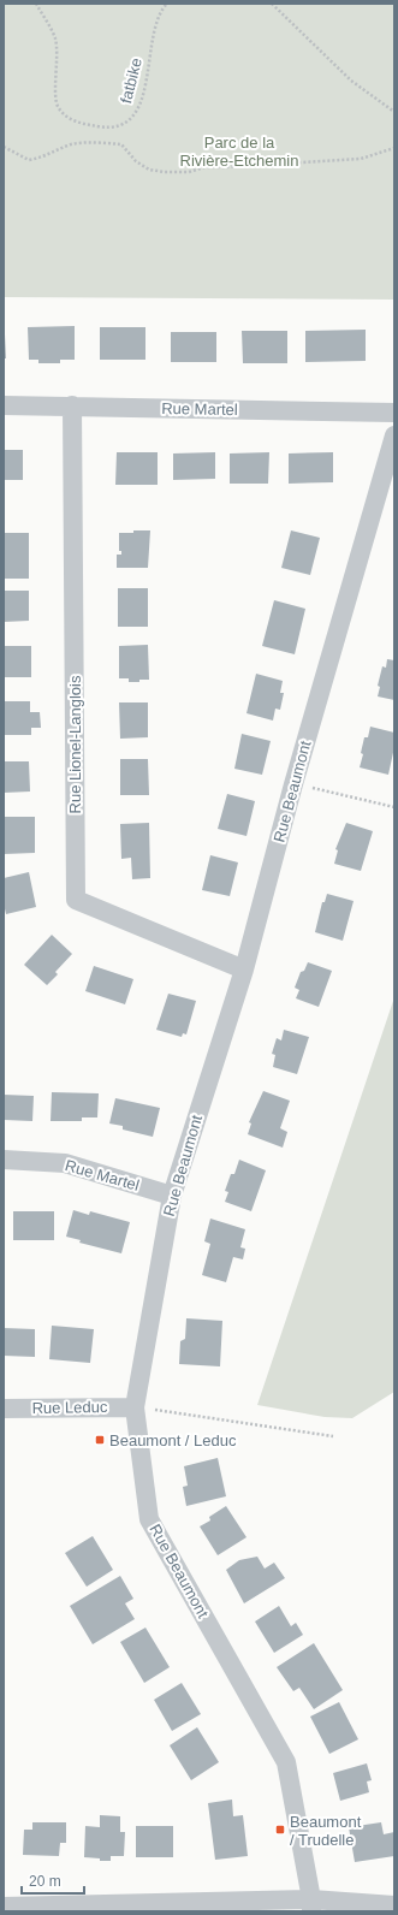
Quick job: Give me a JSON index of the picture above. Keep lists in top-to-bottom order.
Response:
{
  "streets": {
    "street": [
      "Rue Martel",
      "Rue Lionel-Langlois",
      "Rue Beaumont",
      "Rue Leduc"
    ],
    "path": ["fatbike"]
  },
  "crossings": [
    ["Rue Martel", "Rue Lionel-Langlois"],
    ["Rue Martel", "Rue Beaumont"],
    ["Rue Lionel-Langlois", "Rue Beaumont"],
    ["Rue Beaumont", "Rue Leduc"]
  ],
  "parks": ["Parc de la Rivière-Etchemin"],
  "places": {
    "transit": ["Beaumont / Leduc", "Beaumont / Trudelle"]
  },
  "scale_bar": "20 m"
}
